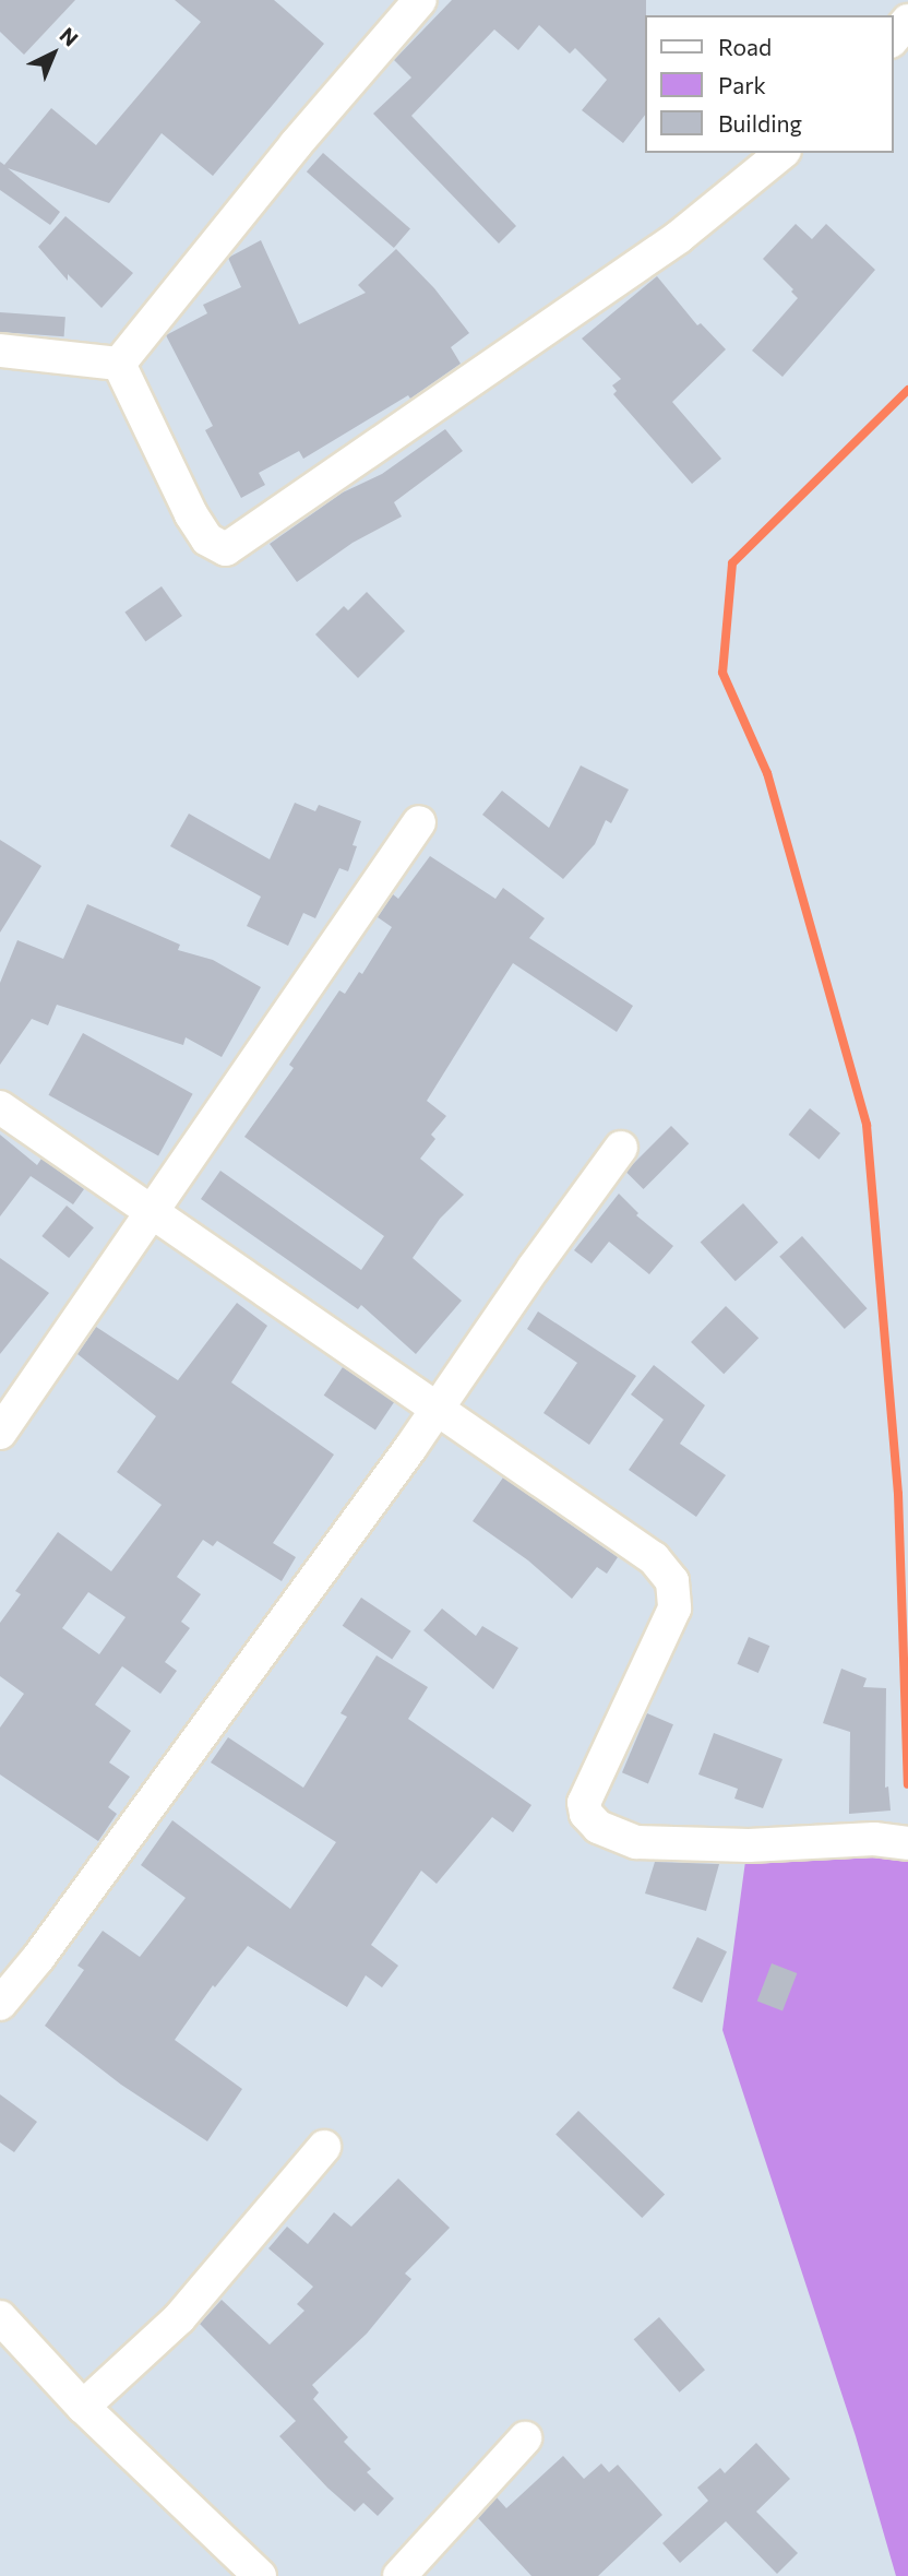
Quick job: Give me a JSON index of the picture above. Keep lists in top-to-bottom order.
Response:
{
  "legend": ["Road", "Park", "Building"],
  "north": "top right"
}
